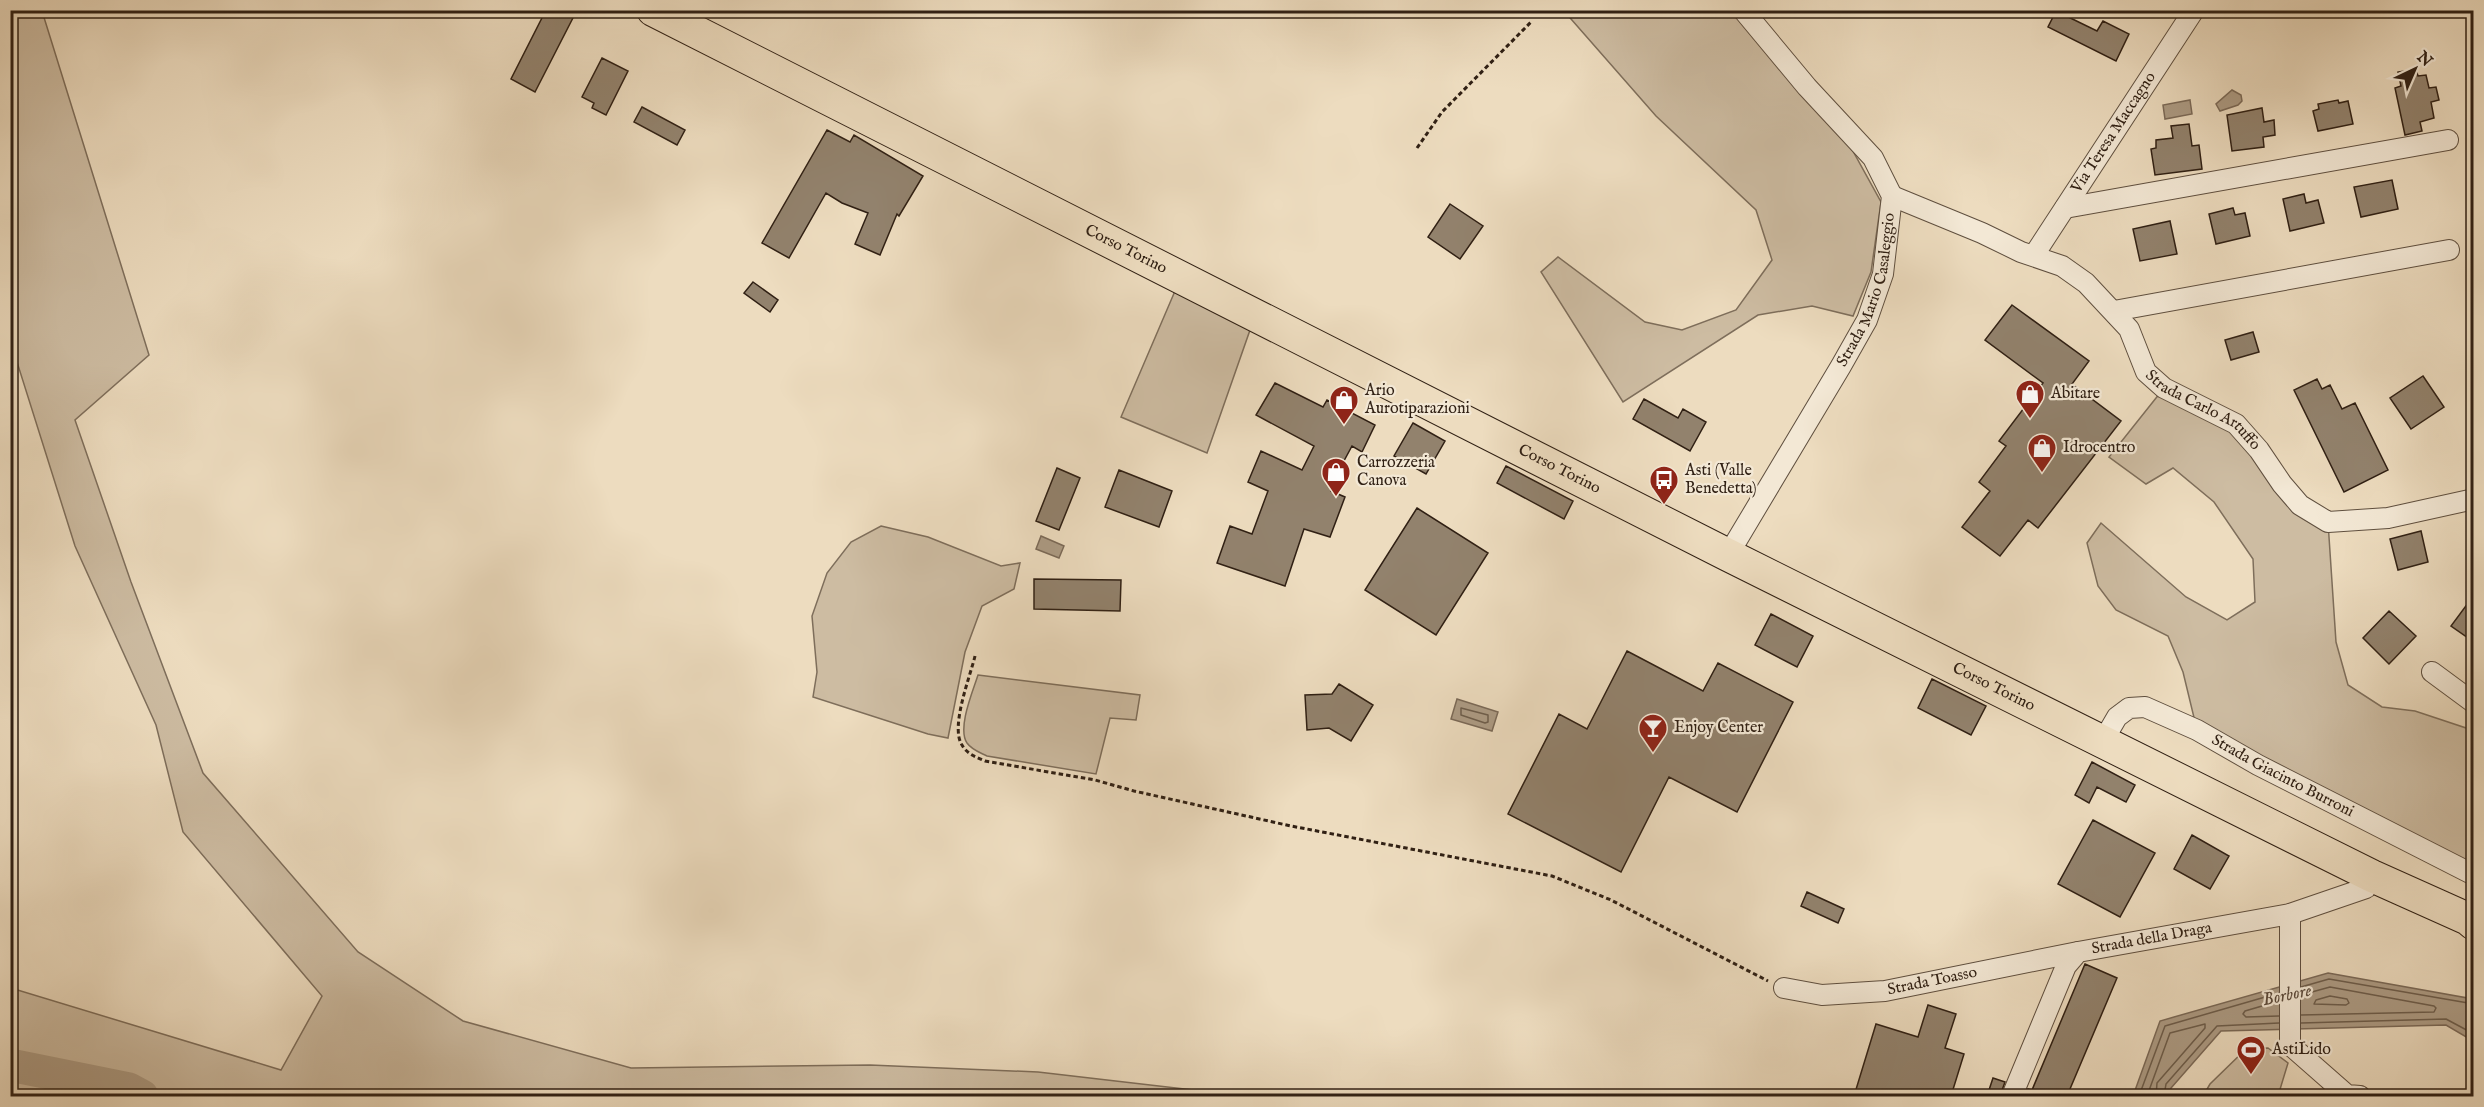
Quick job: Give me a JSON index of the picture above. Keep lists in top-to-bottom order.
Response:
{
  "streets": {
    "main road": ["Corso Torino"],
    "street": [
      "Via Teresa Maccagno",
      "Strada Mario Casaleggio",
      "Strada Carlo Artuffo",
      "Strada Giacinto Burroni",
      "Strada della Draga",
      "Strada Toasso"
    ]
  },
  "crossings": [
    ["Via Teresa Maccagno", "Strada Carlo Artuffo"],
    ["Corso Torino", "Strada Mario Casaleggio"],
    ["Corso Torino", "Strada Giacinto Burroni"],
    ["Corso Torino", "Strada della Draga"],
    ["Strada Mario Casaleggio", "Strada Carlo Artuffo"],
    ["Strada della Draga", "Strada Toasso"]
  ],
  "water": ["Borbore"],
  "places": {
    "shop": [
      "Abitare",
      "Ario Aurotiparazioni",
      "Idrocentro",
      "Carrozzeria Canova"
    ],
    "bus stop": ["Asti (Valle Benedetta)"],
    "bar": ["Enjoy Center"],
    "sports": ["AstiLido"]
  },
  "north": "top right"
}
